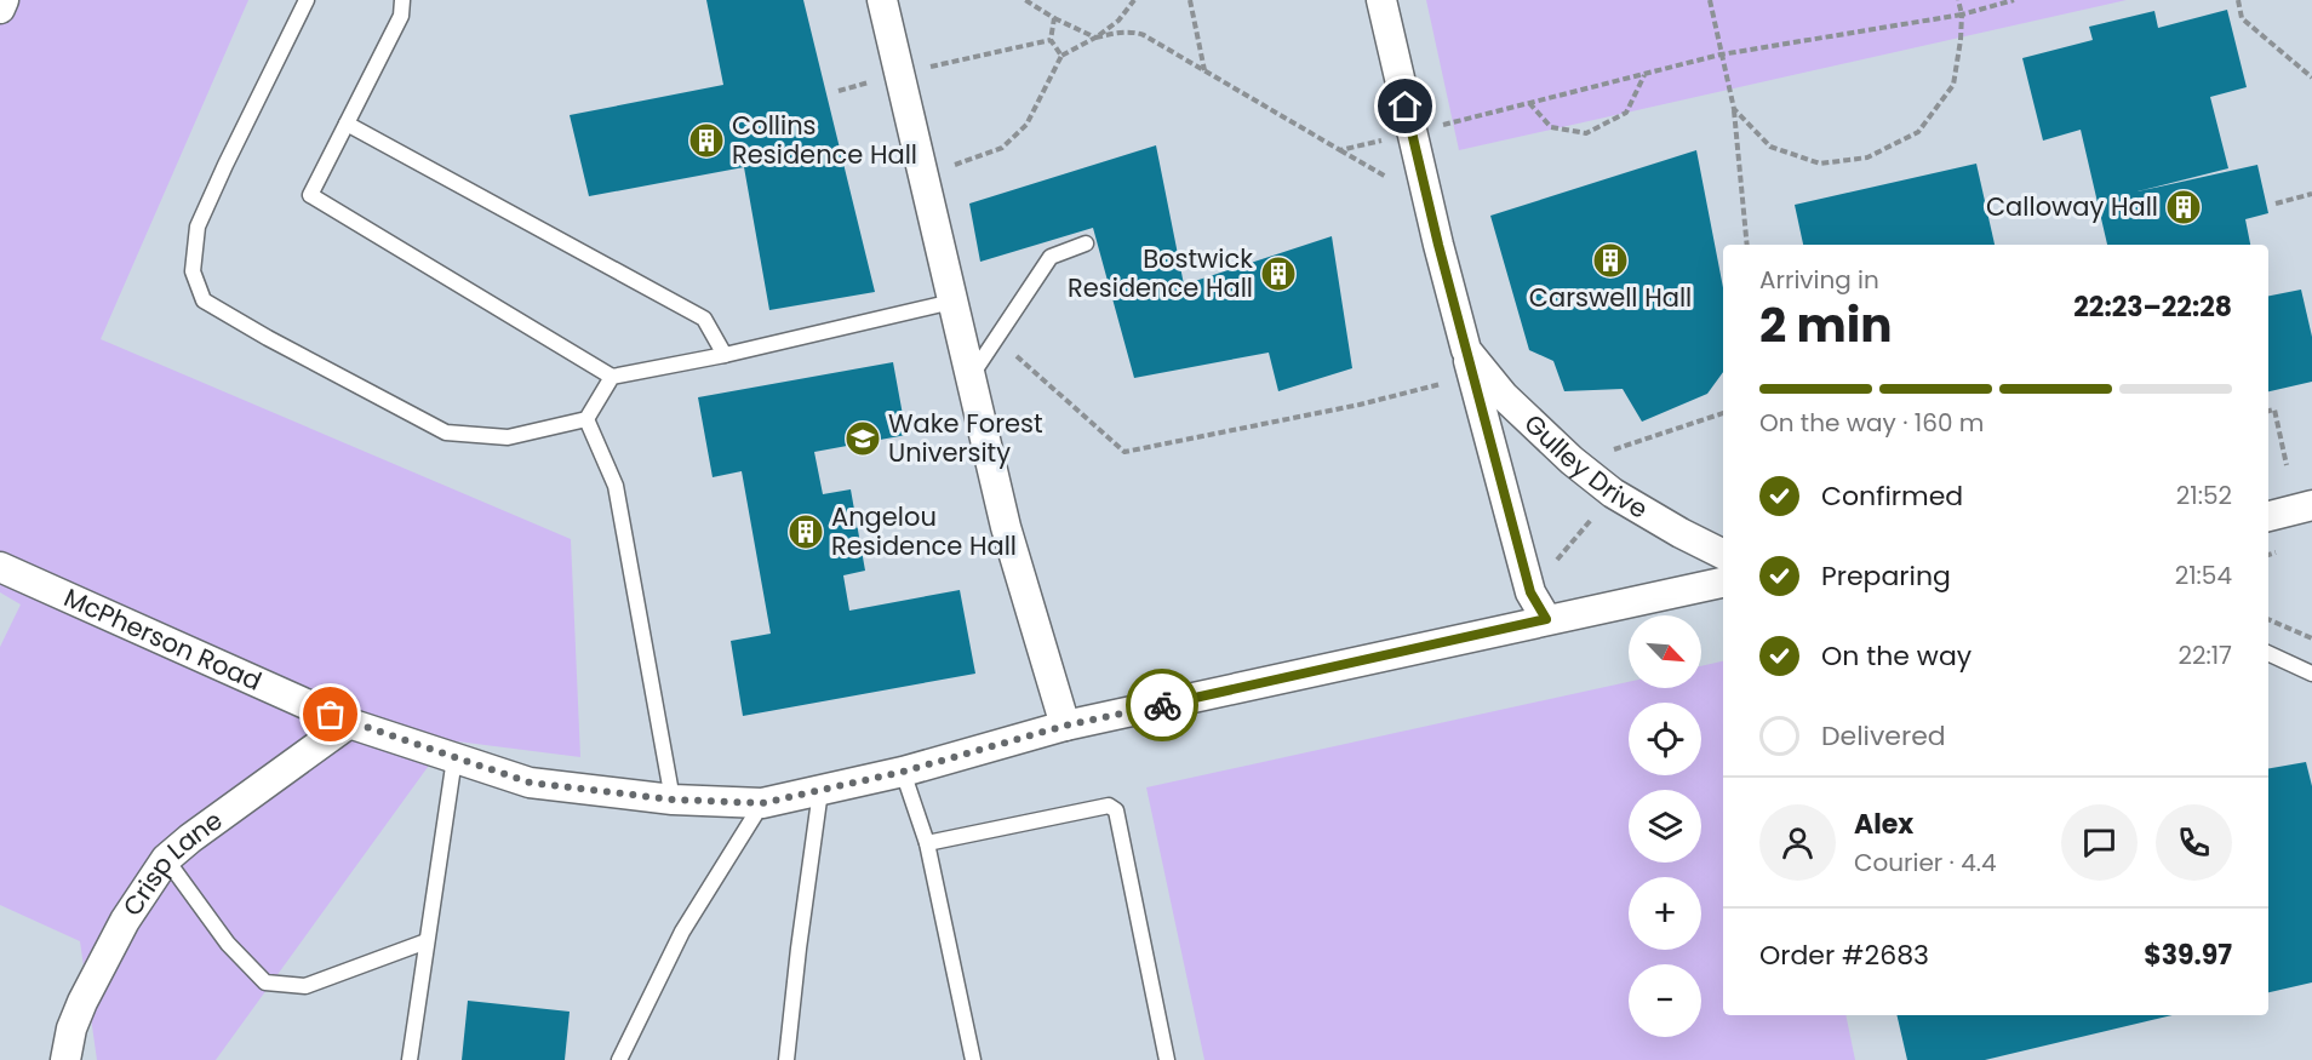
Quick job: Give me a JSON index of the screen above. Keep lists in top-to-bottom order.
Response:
{
  "streets": {
    "street": ["Gulley Drive", "McPherson Road", "Crisp Lane"]
  },
  "crossings": [
    ["Gulley Drive", "McPherson Road"],
    ["McPherson Road", "Crisp Lane"]
  ],
  "places": {
    "building": [
      "Collins Residence Hall",
      "Calloway Hall",
      "Carswell Hall",
      "Bostwick Residence Hall",
      "Angelou Residence Hall"
    ],
    "school or university": ["Wake Forest University"]
  },
  "north": "bottom right",
  "page": {
    "heading": ["2 min", "Arriving in", "22:23–22:28"],
    "panel": [
      "Alex",
      "Courier · 4.4",
      "Order #2683",
      "$39.97"
    ],
    "bar": "On the way · 160 m",
    "list": [
      ["Confirmed", "21:52"],
      ["Preparing", "21:54"],
      ["On the way", "22:17"],
      "Delivered"
    ],
    "map_buttons": ["+", "−"]
  }
}
